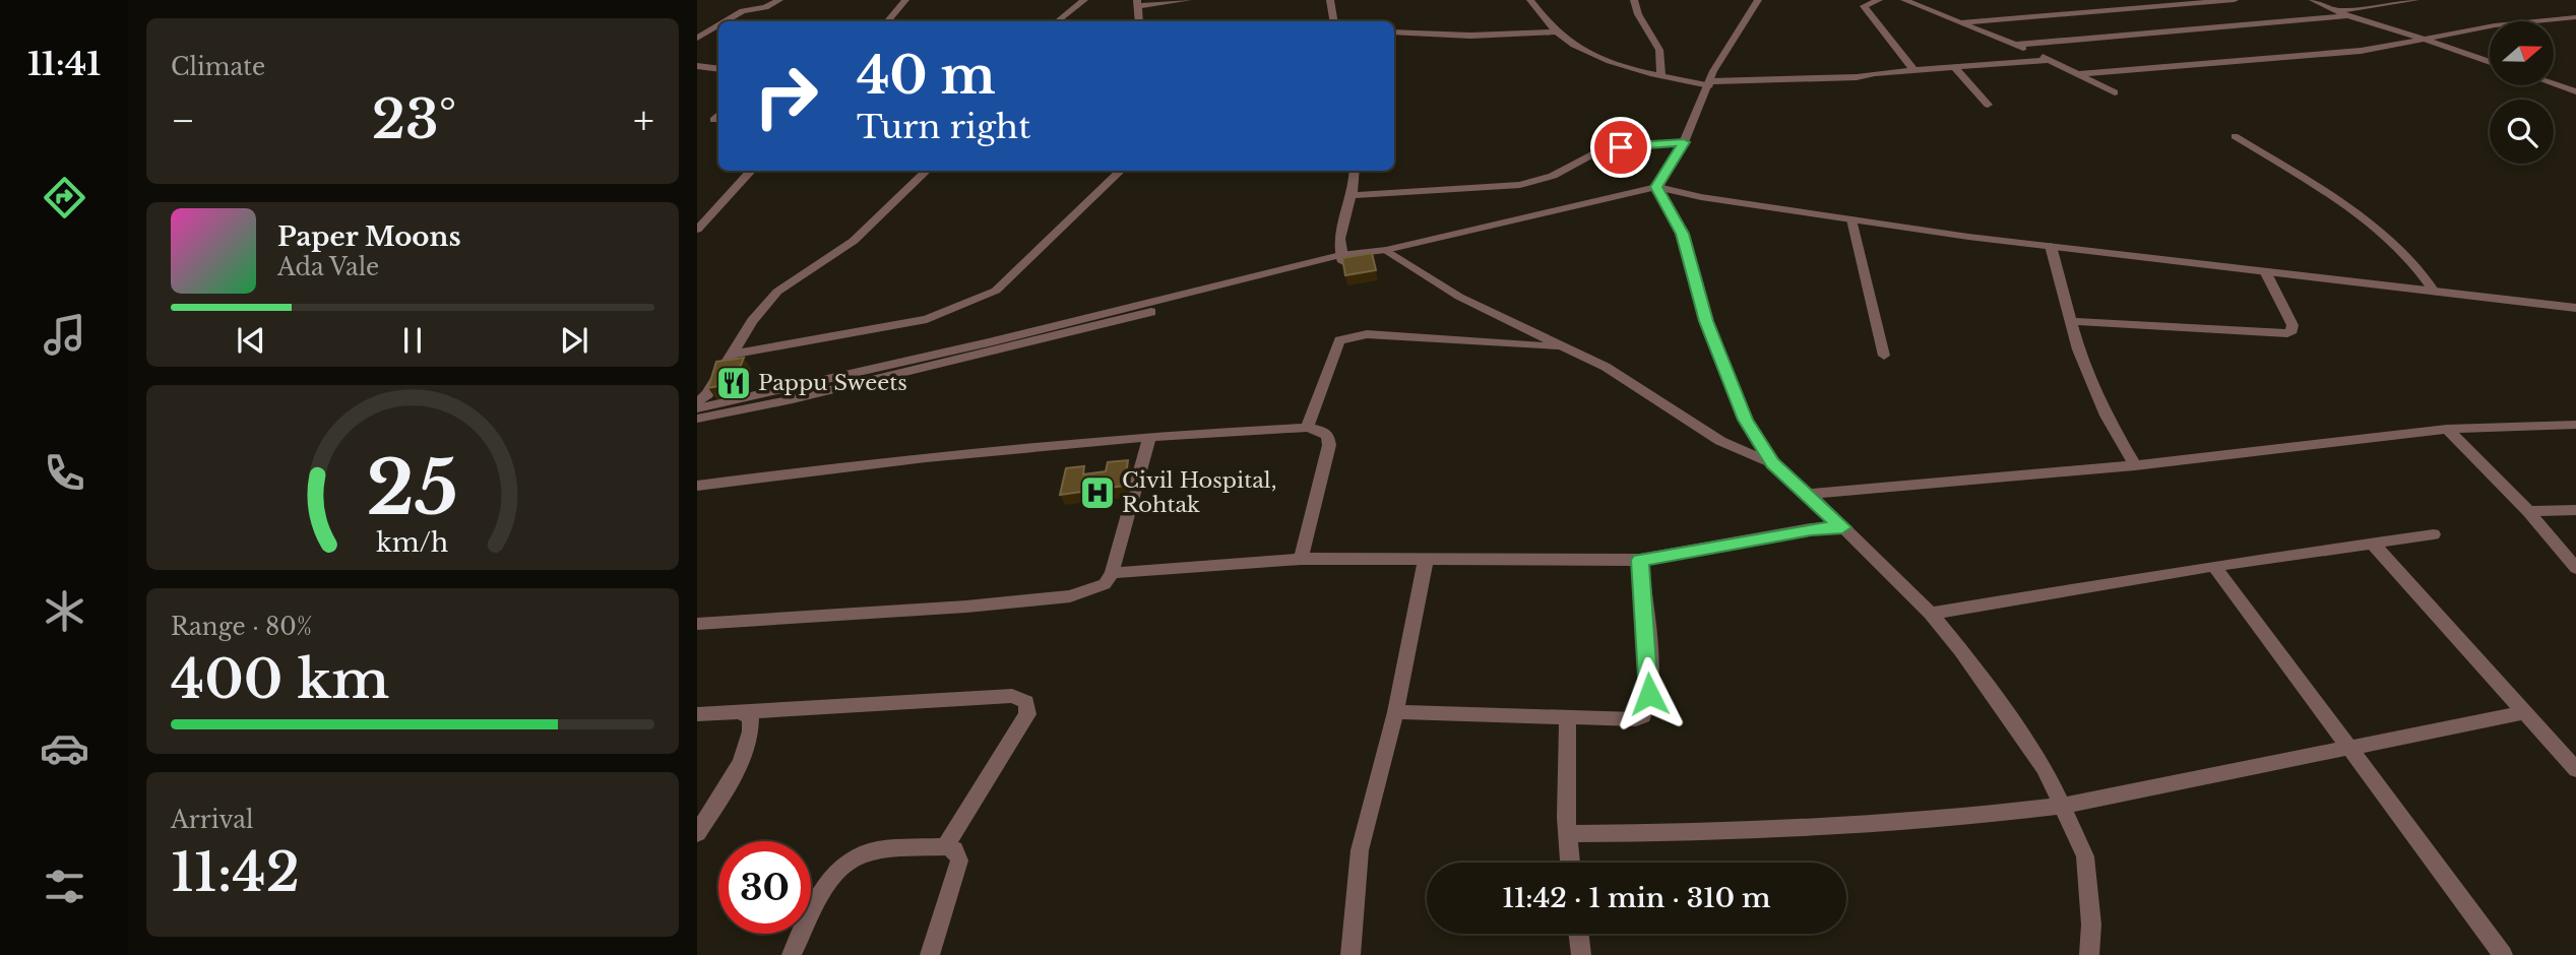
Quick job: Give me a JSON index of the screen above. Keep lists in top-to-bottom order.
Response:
{
  "places": {
    "restaurant": ["Pappu Sweets"],
    "hospital": ["Civil Hospital, Rohtak"]
  },
  "north": "right",
  "page": {
    "tabs": "11:41",
    "tile": [
      "Climate",
      ["Range · 80%", "400 km"],
      ["Arrival", "11:42"]
    ],
    "turn": ["40 m", "Turn right"],
    "heat": ["−", "23°", "+"],
    "song": ["Paper Moons", "Ada Vale"],
    "limit": "30",
    "trip": "11:42 · 1 min · 310 m",
    "gauge": ["25", "km/h"]
  }
}
